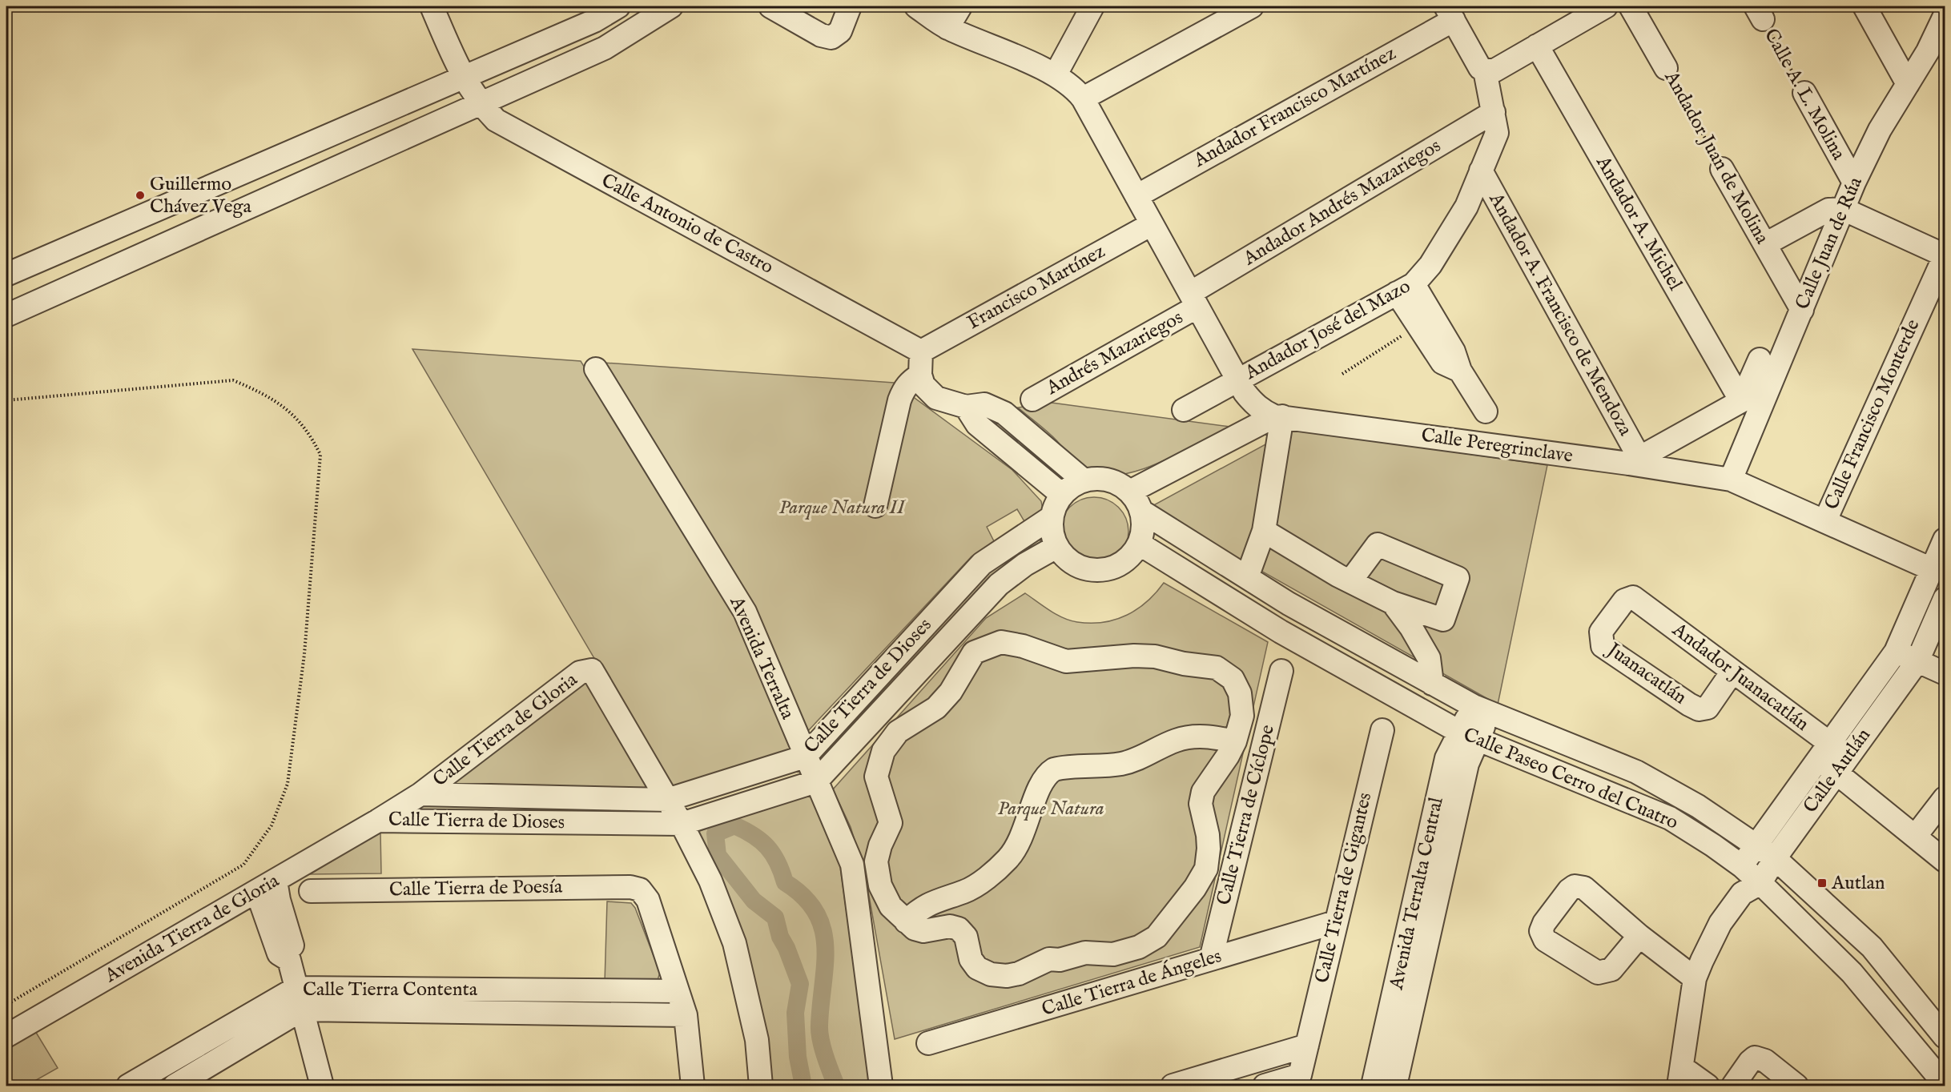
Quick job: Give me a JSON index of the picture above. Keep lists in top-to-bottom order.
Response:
{
  "streets": {
    "street": [
      "Calle A. L. Molina",
      "Andador Francisco Martínez",
      "Andador Juan de Molina",
      "Andador Andrés Mazariegos",
      "Andador A. Michel",
      "Calle Antonio de Castro",
      "Calle Juan de Rúa",
      "Francisco Martínez",
      "Andador A. Francisco de Mendoza",
      "Andador José del Mazo",
      "Andrés Mazariegos",
      "Calle Francisco Monterde",
      "Calle Peregrinclave",
      "Avenida Terralta",
      "Juanacatlán",
      "Andador Juanacatlán",
      "Calle Tierra de Dioses",
      "Calle Tierra de Gloria",
      "Calle Autlán",
      "Calle Paseo Cerro del Cuatro",
      "Calle Tierra de Cíclope",
      "Calle Tierra de Gigantes",
      "Calle Tierra de Poesía",
      "Avenida Terralta Central",
      "Avenida Tierra de Gloria",
      "Calle Tierra de Ángeles",
      "Calle Tierra Contenta"
    ]
  },
  "crossings": [
    ["Calle A. L. Molina", "Calle Juan de Rúa"],
    ["Andador Francisco Martínez", "Calle Peregrinclave"],
    ["Andador Juan de Molina", "Calle Juan de Rúa"],
    ["Andador Andrés Mazariegos", "Andador José del Mazo"],
    ["Andador Andrés Mazariegos", "Andrés Mazariegos"],
    ["Andador Andrés Mazariegos", "Calle Peregrinclave"],
    ["Calle Antonio de Castro", "Francisco Martínez"],
    ["Calle Juan de Rúa", "Calle Peregrinclave"],
    ["Francisco Martínez", "Calle Peregrinclave"],
    ["Andador A. Francisco de Mendoza", "Andador José del Mazo"],
    ["Andador A. Francisco de Mendoza", "Calle Peregrinclave"],
    ["Andador José del Mazo", "Calle Peregrinclave"],
    ["Andrés Mazariegos", "Calle Peregrinclave"],
    ["Calle Francisco Monterde", "Calle Peregrinclave"],
    ["Calle Peregrinclave", "Calle Autlán"],
    ["Avenida Terralta", "Calle Tierra de Dioses"],
    ["Juanacatlán", "Andador Juanacatlán"],
    ["Andador Juanacatlán", "Calle Autlán"],
    ["Calle Tierra de Dioses", "Calle Tierra de Gloria"],
    ["Calle Tierra de Dioses", "Calle Paseo Cerro del Cuatro"],
    ["Calle Tierra de Dioses", "Avenida Tierra de Gloria"],
    ["Calle Autlán", "Calle Paseo Cerro del Cuatro"],
    ["Calle Paseo Cerro del Cuatro", "Avenida Terralta Central"],
    ["Calle Tierra de Cíclope", "Calle Tierra de Ángeles"],
    ["Calle Tierra de Gigantes", "Calle Tierra de Ángeles"],
    ["Calle Tierra de Poesía", "Calle Tierra Contenta"]
  ],
  "parks": ["Parque Natura II", "Parque Natura"],
  "places": {
    "other": ["Guillermo Chávez Vega"],
    "transit": ["Autlan"]
  }
}
